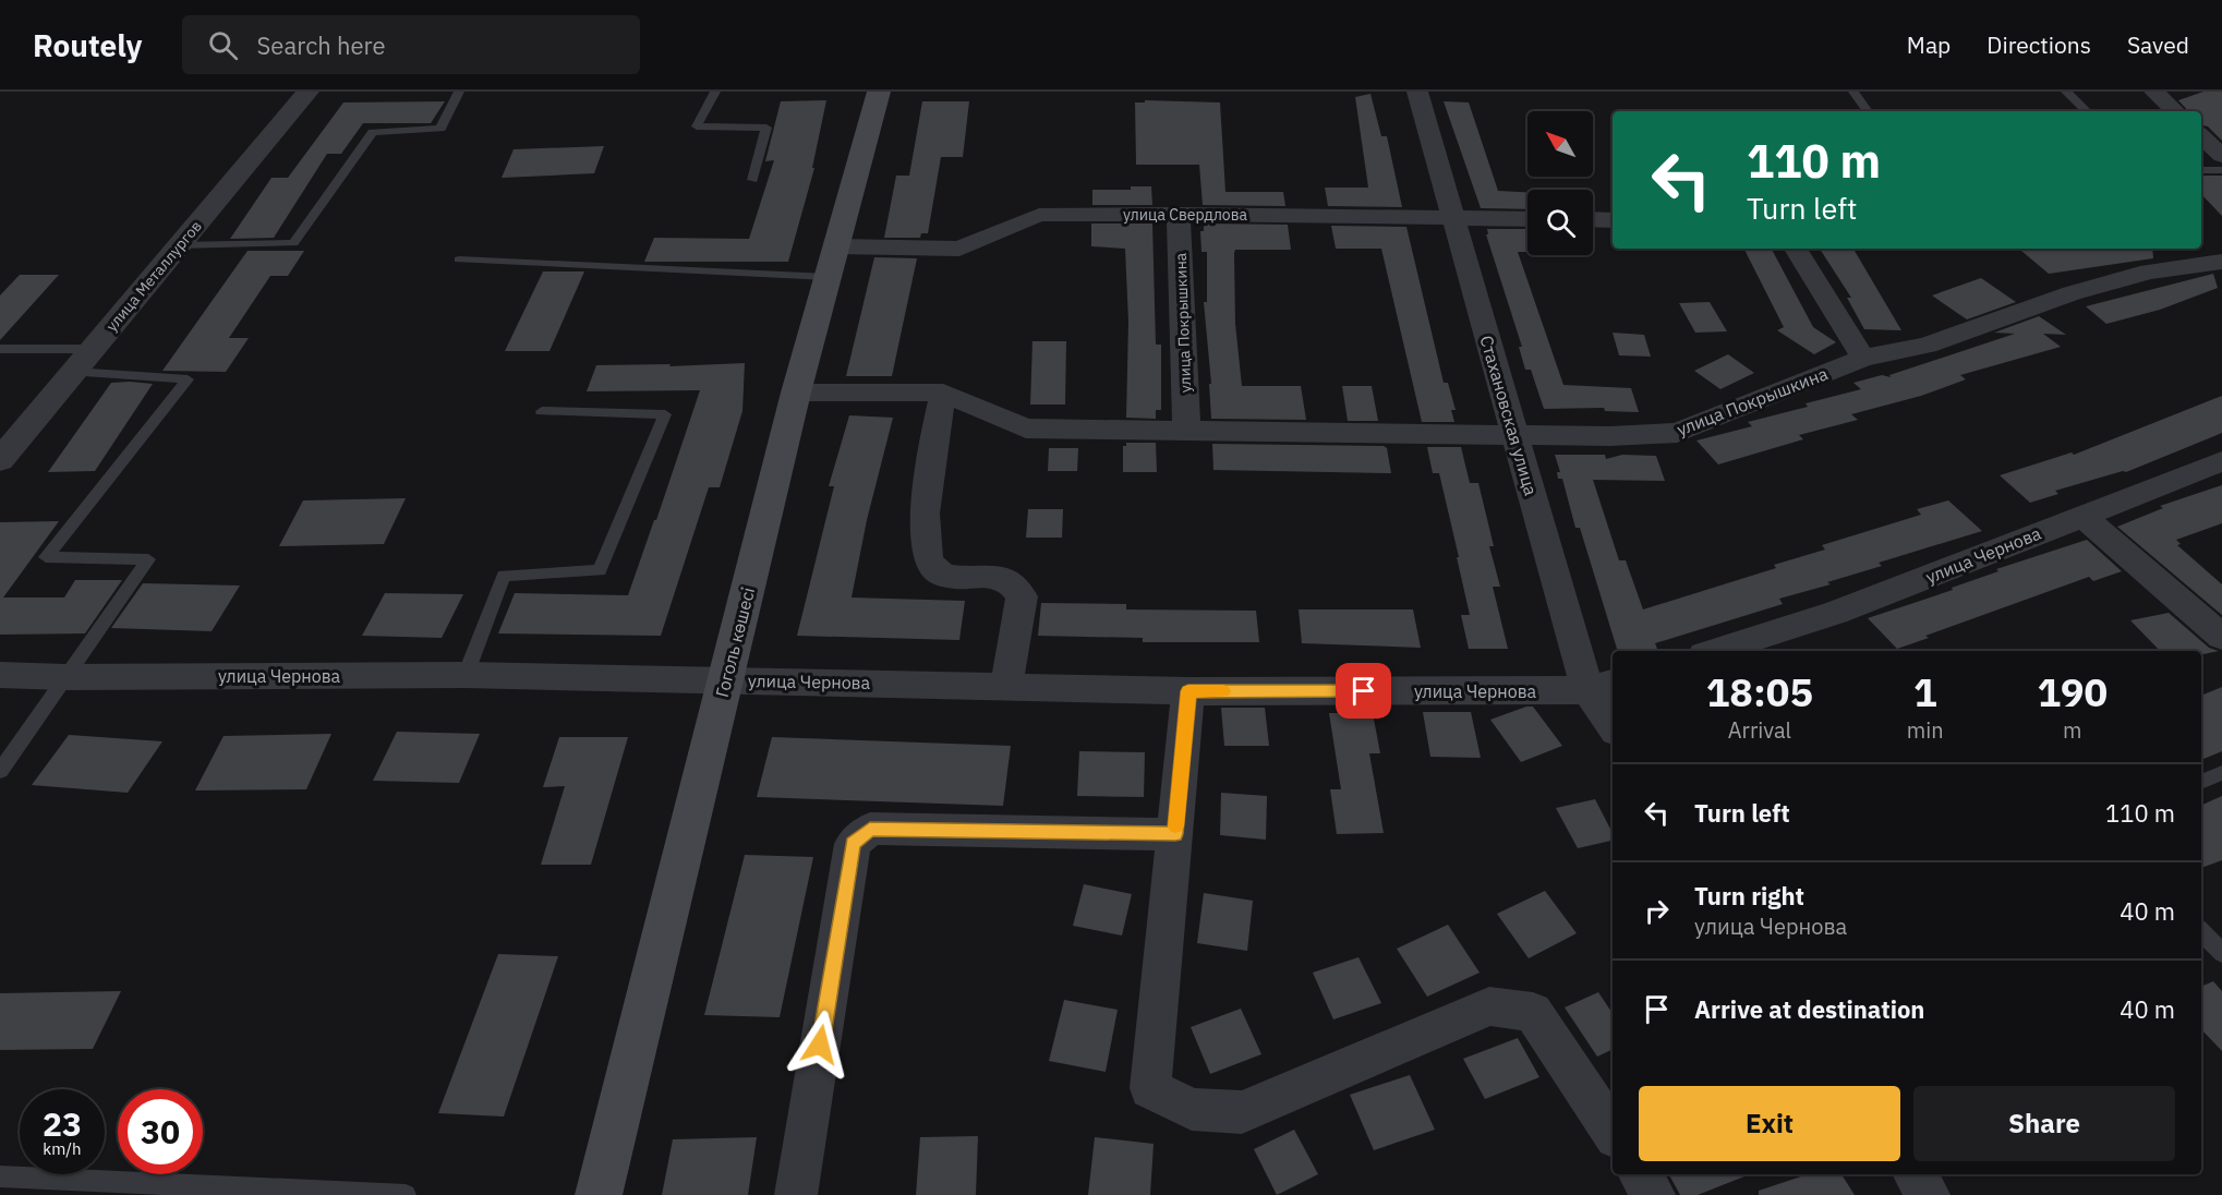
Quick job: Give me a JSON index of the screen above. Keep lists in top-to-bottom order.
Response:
{
  "streets": {
    "main road": ["Гоголь көшесі"],
    "street": [
      "улица Свердлова",
      "улица Металлургов",
      "улица Покрышкина",
      "Стахановская улица",
      "улица Чернова"
    ]
  },
  "crossings": [
    ["улица Свердлова", "улица Покрышкина"],
    ["улица Свердлова", "Стахановская улица"],
    ["улица Свердлова", "Гоголь көшесі"],
    ["улица Покрышкина", "Стахановская улица"],
    ["улица Покрышкина", "Гоголь көшесі"],
    ["Стахановская улица", "улица Чернова"],
    ["улица Чернова", "Гоголь көшесі"]
  ],
  "north": "top left",
  "page": {
    "header": "Routely",
    "search": "Search here",
    "nav": ["Map", "Directions", "Saved"],
    "turn": ["110 m", "Turn left"],
    "eta": [
      "18:05",
      "Arrival",
      "1",
      "min",
      "190",
      "m"
    ],
    "list": [
      {
        "name": "Turn left",
        "value": "110 m"
      },
      {
        "name": "Turn right",
        "note": "улица Чернова",
        "value": "40 m"
      },
      {
        "name": "Arrive at destination",
        "value": "40 m"
      }
    ],
    "buttons": ["Exit", "Share"],
    "speed": "23 km/h",
    "limit": "30"
  }
}
